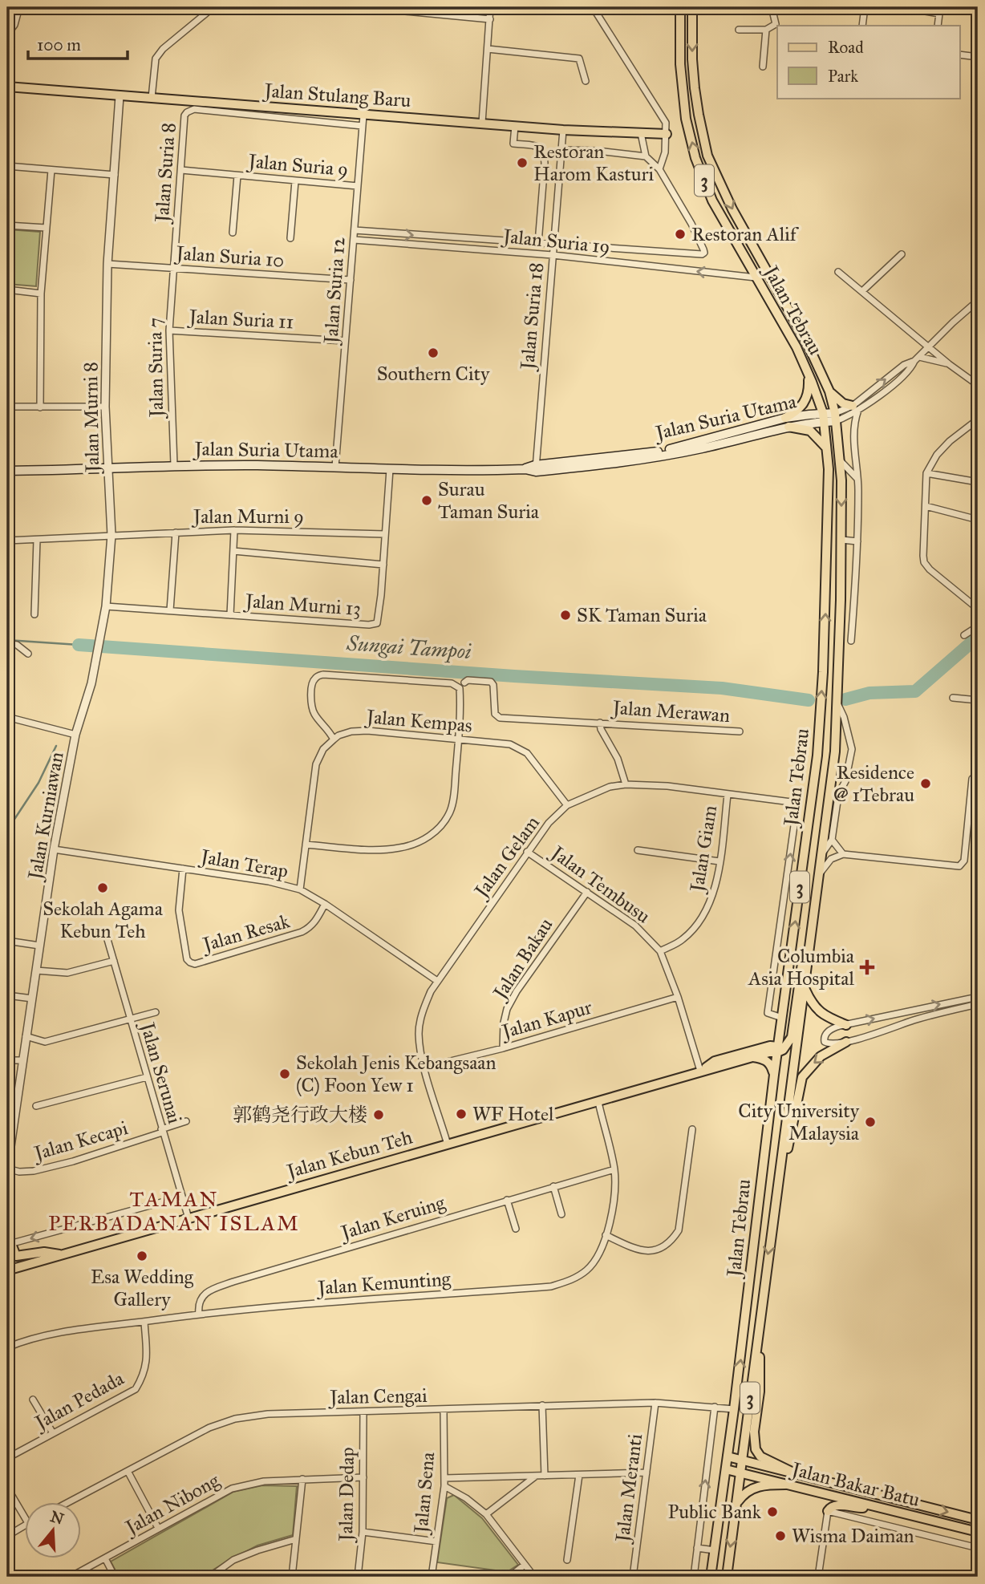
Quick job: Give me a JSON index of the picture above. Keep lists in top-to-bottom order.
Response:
{
  "streets": {
    "main road": [
      "Jalan Stulang Baru",
      "3",
      "Jalan Tebrau",
      "Jalan Suria Utama",
      "Jalan Kebun Teh",
      "Jalan Bakar Batu"
    ],
    "street": [
      "Jalan Suria 9",
      "Jalan Suria 8",
      "Jalan Suria 19",
      "Jalan Suria 10",
      "Jalan Suria 12",
      "Jalan Suria 18",
      "Jalan Suria 11",
      "Jalan Suria 7",
      "Jalan Murni 8",
      "Jalan Murni 9",
      "Jalan Murni 13",
      "Jalan Merawan",
      "Jalan Kempas",
      "Jalan Kurniawan",
      "Jalan Giam",
      "Jalan Gelam",
      "Jalan Terap",
      "Jalan Tembusu",
      "Jalan Resak",
      "Jalan Bakau",
      "Jalan Kapur",
      "Jalan Serunai",
      "Jalan Kecapi",
      "Jalan Keruing",
      "Jalan Kemunting",
      "Jalan Cengai",
      "Jalan Pedada",
      "Jalan Meranti",
      "Jalan Sena",
      "Jalan Dedap",
      "Jalan Nibong"
    ]
  },
  "crossings": [
    ["Jalan Stulang Baru", "Jalan Suria 12"],
    ["Jalan Stulang Baru", "Jalan Suria 18"],
    ["Jalan Stulang Baru", "Jalan Murni 8"],
    ["Jalan Suria 9", "Jalan Suria 8"],
    ["Jalan Suria 9", "Jalan Suria 12"],
    ["Jalan Suria 8", "Jalan Suria 10"],
    ["Jalan Suria 8", "Jalan Suria 12"],
    ["Jalan Suria 8", "Jalan Suria 7"],
    ["Jalan Suria 19", "Jalan Suria 12"],
    ["Jalan Suria 19", "Jalan Tebrau"],
    ["Jalan Suria 19", "Jalan Suria 18"],
    ["Jalan Suria 10", "Jalan Suria 12"],
    ["Jalan Suria 10", "Jalan Suria 7"],
    ["Jalan Suria 10", "Jalan Murni 8"],
    ["Jalan Suria 12", "Jalan Suria 11"],
    ["Jalan Suria 12", "Jalan Suria Utama"],
    ["Jalan Tebrau", "Jalan Suria Utama"],
    ["Jalan Tebrau", "Jalan Gelam"],
    ["Jalan Tebrau", "Jalan Kebun Teh"],
    ["Jalan Tebrau", "Jalan Cengai"],
    ["Jalan Tebrau", "Jalan Bakar Batu"],
    ["Jalan Suria 18", "Jalan Suria Utama"],
    ["Jalan Suria 11", "Jalan Suria 7"],
    ["Jalan Suria 7", "Jalan Suria Utama"],
    ["Jalan Murni 8", "Jalan Suria Utama"],
    ["Jalan Murni 8", "Jalan Murni 9"],
    ["Jalan Murni 8", "Jalan Murni 13"],
    ["Jalan Murni 8", "Jalan Kurniawan"],
    ["Jalan Suria Utama", "Jalan Murni 13"],
    ["Jalan Murni 9", "Jalan Murni 13"],
    ["Jalan Merawan", "Jalan Gelam"],
    ["Jalan Kempas", "Jalan Gelam"],
    ["Jalan Kurniawan", "Jalan Terap"],
    ["Jalan Kurniawan", "Jalan Kecapi"],
    ["Jalan Giam", "Jalan Gelam"],
    ["Jalan Giam", "Jalan Tembusu"],
    ["Jalan Gelam", "Jalan Terap"],
    ["Jalan Gelam", "Jalan Tembusu"],
    ["Jalan Gelam", "Jalan Kapur"],
    ["Jalan Gelam", "Jalan Kebun Teh"],
    ["Jalan Terap", "Jalan Resak"],
    ["Jalan Tembusu", "Jalan Bakau"],
    ["Jalan Tembusu", "Jalan Kapur"],
    ["Jalan Tembusu", "Jalan Kebun Teh"],
    ["Jalan Bakau", "Jalan Kapur"],
    ["Jalan Serunai", "Jalan Kecapi"],
    ["Jalan Serunai", "Jalan Kebun Teh"],
    ["Jalan Kebun Teh", "Jalan Kemunting"],
    ["Jalan Keruing", "Jalan Kemunting"],
    ["Jalan Kemunting", "Jalan Pedada"],
    ["Jalan Cengai", "Jalan Meranti"],
    ["Jalan Cengai", "Jalan Sena"],
    ["Jalan Cengai", "Jalan Dedap"],
    ["Jalan Dedap", "Jalan Nibong"]
  ],
  "one_way": ["Jalan Suria 19"],
  "districts": ["TAMAN PERBADANAN ISLAM"],
  "water": ["Sungai Tampoi"],
  "places": {
    "other": [
      "Restoran Harom Kasturi",
      "Restoran Alif",
      "Southern City",
      "Surau Taman Suria",
      "SK Taman Suria",
      "Residence @ 1Tebrau",
      "Sekolah Agama Kebun Teh",
      "Sekolah Jenis Kebangsaan (C) Foon Yew 1",
      "WF Hotel",
      "郭鹤尧行政大楼",
      "City University Malaysia",
      "Esa Wedding Gallery",
      "Public Bank",
      "Wisma Daiman"
    ],
    "health": ["Columbia Asia Hospital"]
  },
  "legend": ["Road", "Park"],
  "scale_bar": "100 m",
  "north": "top"
}
